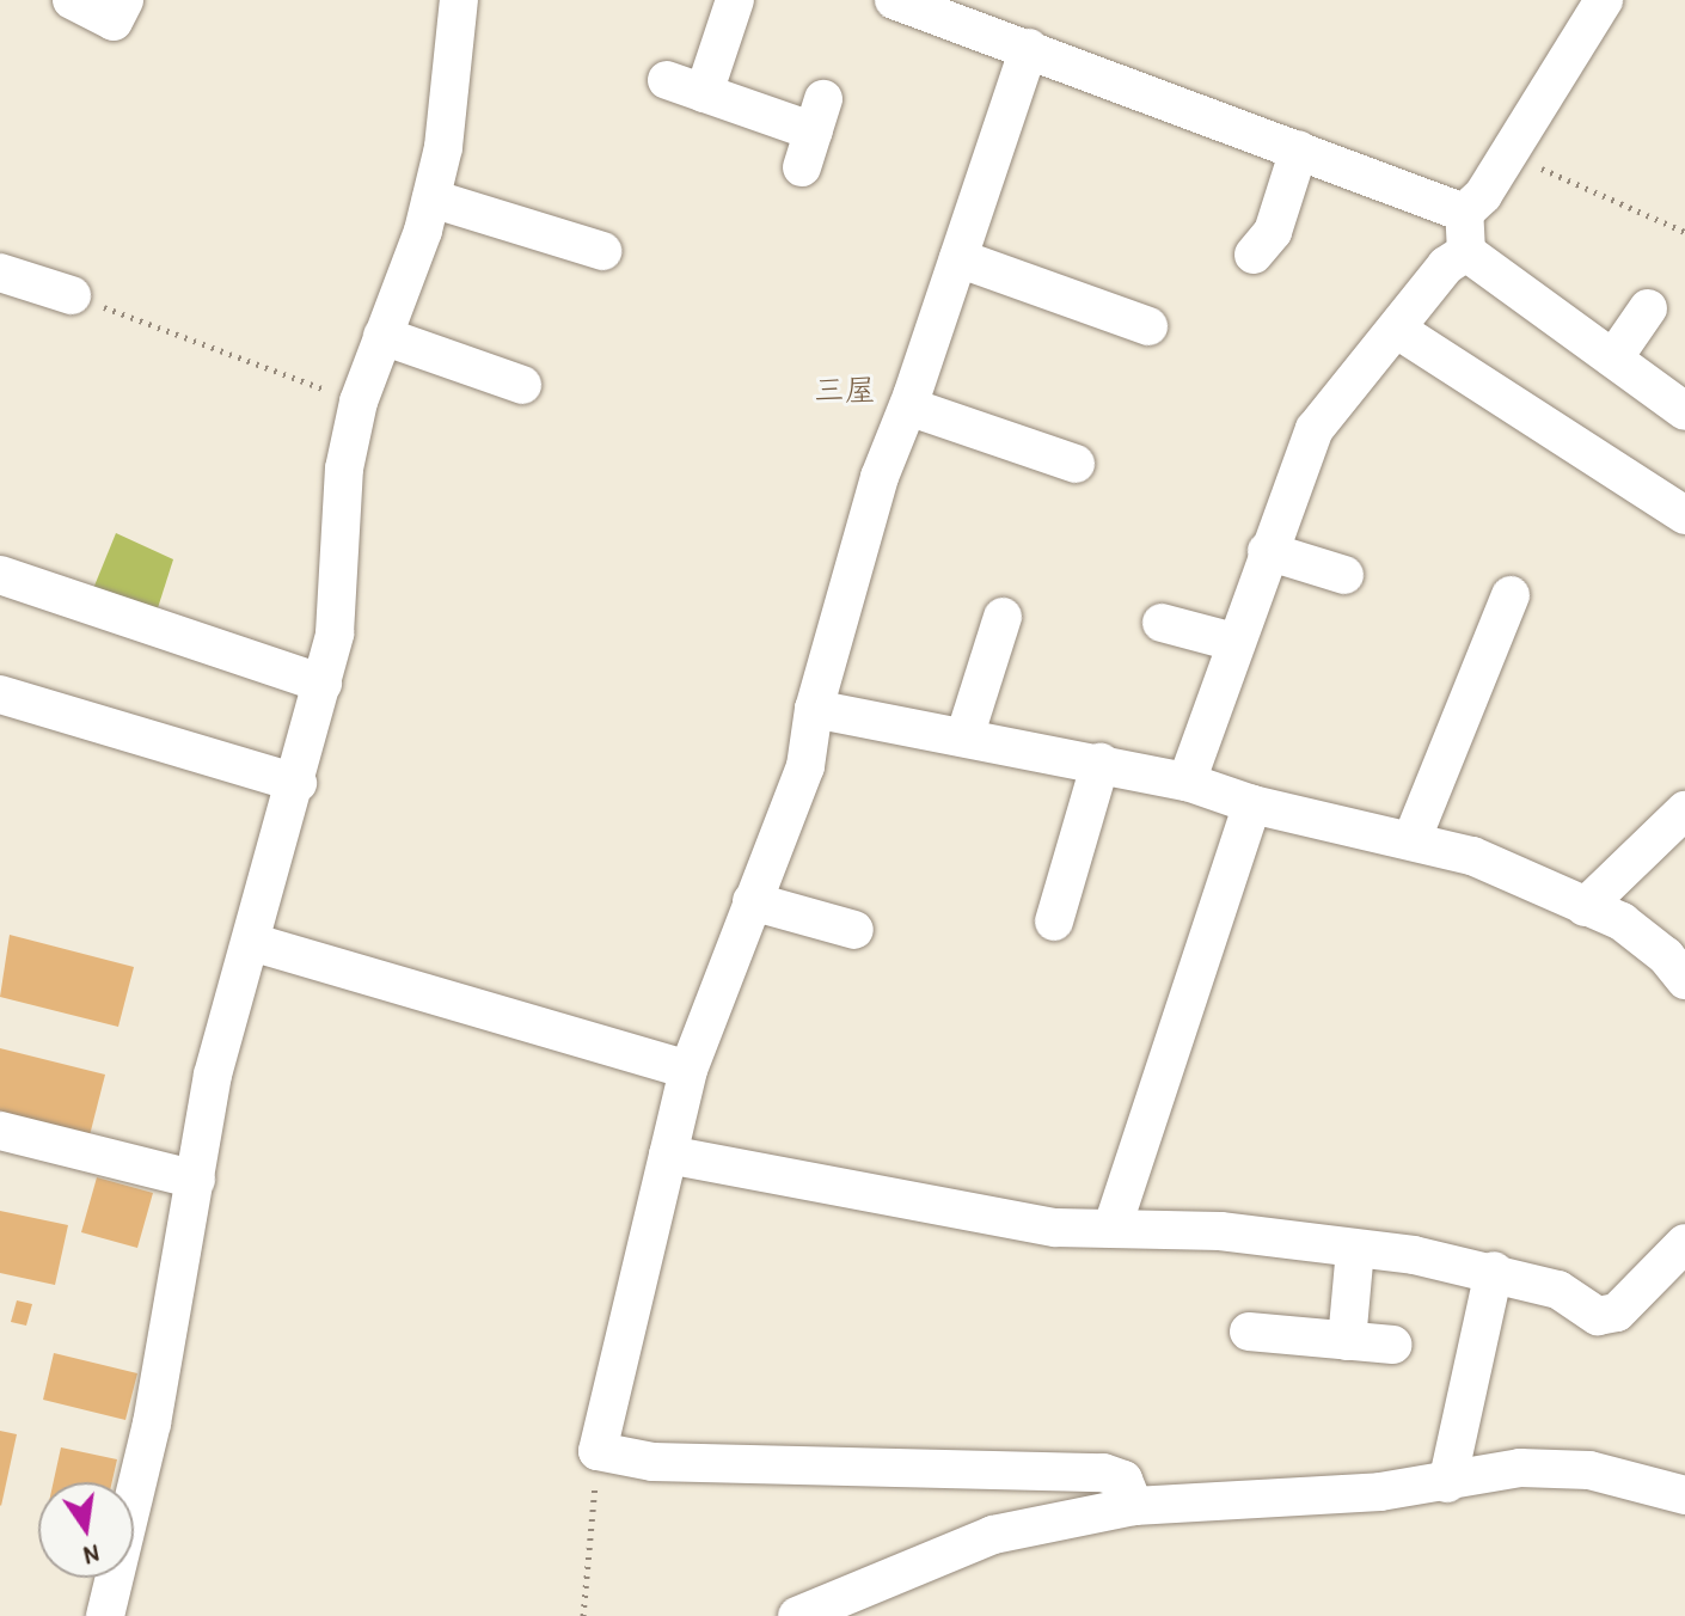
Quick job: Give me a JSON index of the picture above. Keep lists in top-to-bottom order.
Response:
{
  "districts": ["三屋"],
  "north": "bottom"
}
